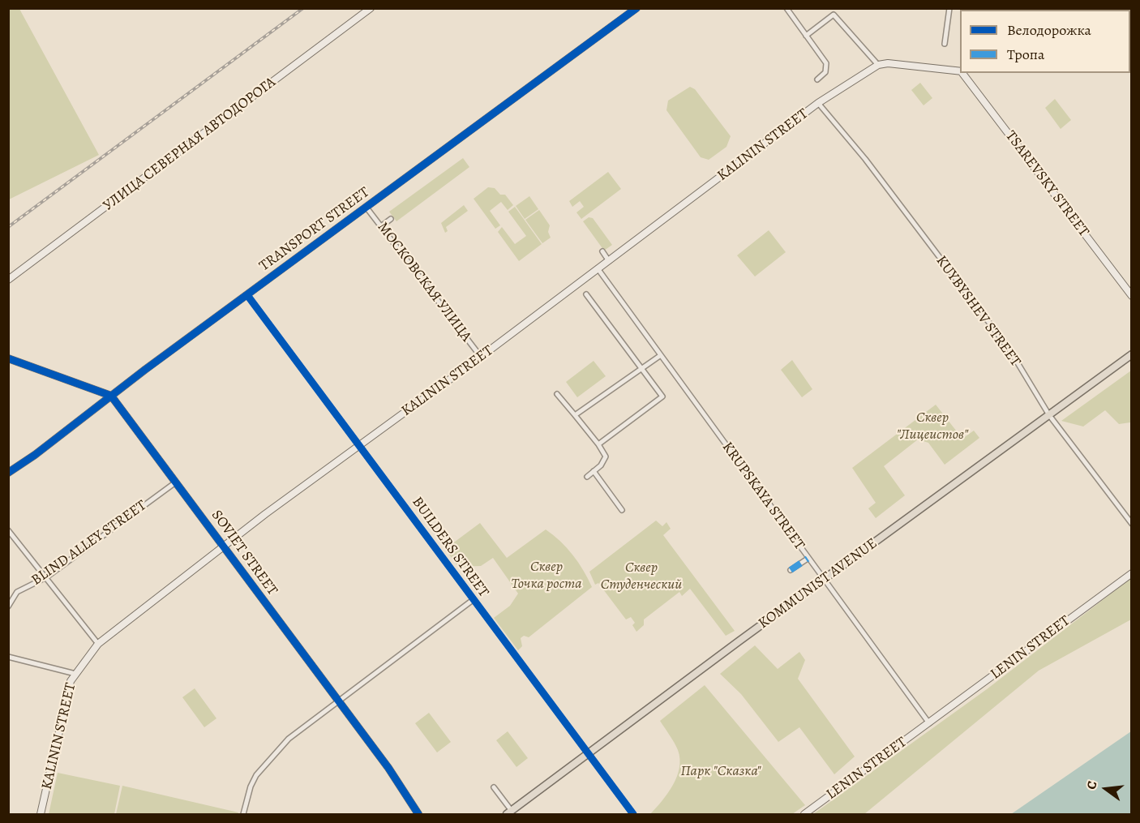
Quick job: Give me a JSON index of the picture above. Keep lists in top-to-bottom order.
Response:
{
  "streets": {
    "main road": ["KOMMUNIST AVENUE"],
    "street": [
      "УЛИЦА СЕВЕРНАЯ АВТОДОРОГА",
      "KALININ STREET",
      "TSAREVSKY STREET",
      "TRANSPORT STREET",
      "МОСКОВСКАЯ УЛИЦА",
      "KUYBYSHEV STREET",
      "KRUPSKAYA STREET",
      "BLIND ALLEY STREET",
      "BUILDERS STREET",
      "SOVIET STREET",
      "LENIN STREET"
    ]
  },
  "crossings": [
    ["KALININ STREET", "МОСКОВСКАЯ УЛИЦА"],
    ["KALININ STREET", "KUYBYSHEV STREET"],
    ["KALININ STREET", "KRUPSKAYA STREET"],
    ["KALININ STREET", "BUILDERS STREET"],
    ["KALININ STREET", "SOVIET STREET"],
    ["TRANSPORT STREET", "МОСКОВСКАЯ УЛИЦА"],
    ["TRANSPORT STREET", "BUILDERS STREET"],
    ["TRANSPORT STREET", "SOVIET STREET"],
    ["KUYBYSHEV STREET", "KOMMUNIST AVENUE"],
    ["KRUPSKAYA STREET", "KOMMUNIST AVENUE"],
    ["KRUPSKAYA STREET", "LENIN STREET"],
    ["BLIND ALLEY STREET", "SOVIET STREET"],
    ["BUILDERS STREET", "KOMMUNIST AVENUE"]
  ],
  "parks": [
    "Сквер \"Лицеистов\"",
    "Сквер Точка роста",
    "Сквер Студенческий",
    "Парк \"Сказка\""
  ],
  "legend": ["Велодорожка", "Тропа"],
  "north": "left"
}
